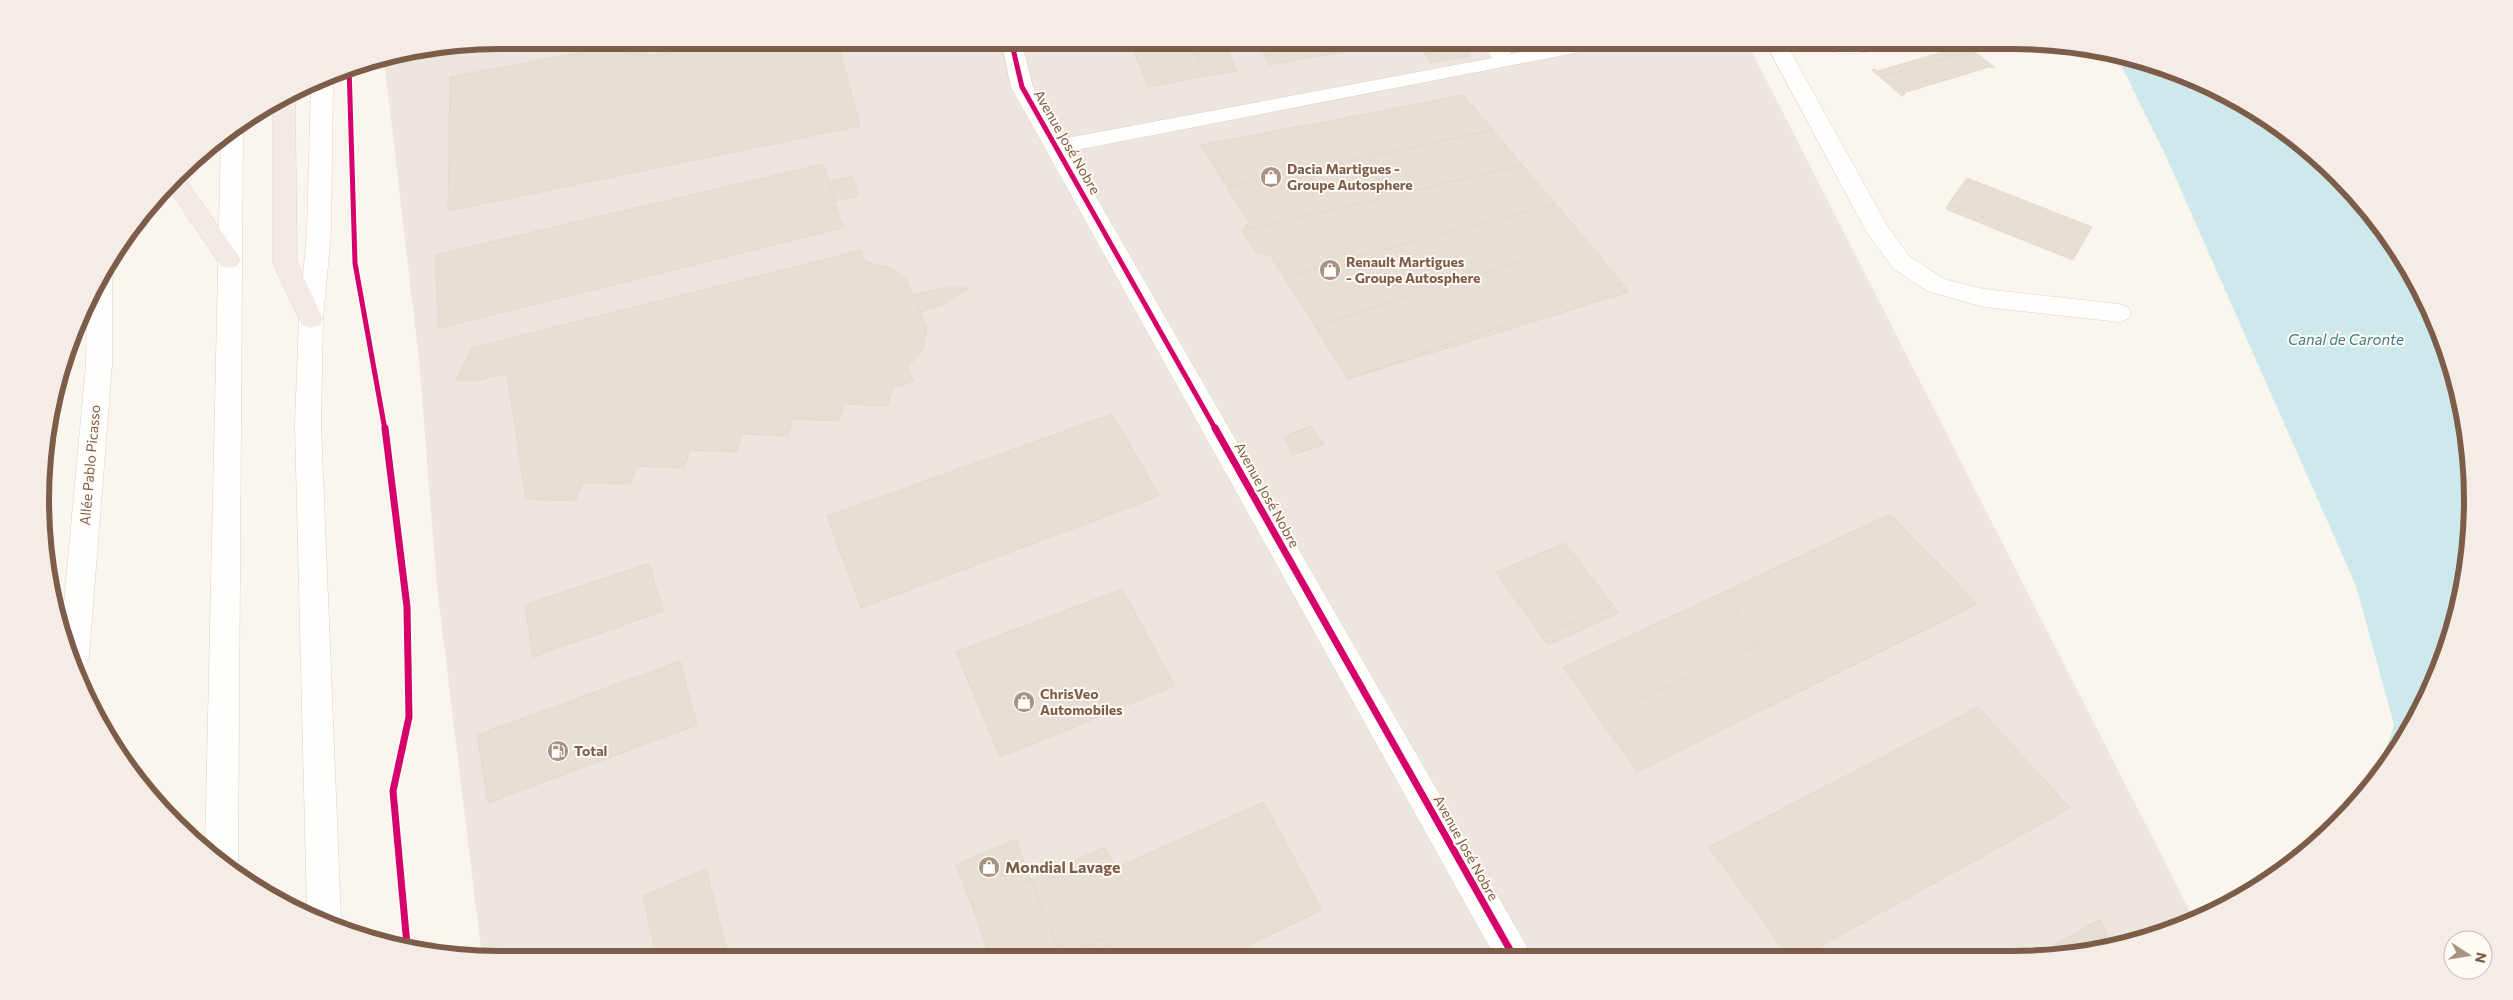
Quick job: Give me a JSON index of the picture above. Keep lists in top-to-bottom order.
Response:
{
  "streets": {
    "main road": ["Avenue José Nobre", "Allée Pablo Picasso"]
  },
  "water": ["Canal de Caronte"],
  "places": {
    "shop": [
      "Dacia Martigues - Groupe Autosphere",
      "Renault Martigues - Groupe Autosphere",
      "ChrisVeo Automobiles",
      "Mondial Lavage"
    ],
    "fuel station": ["Total"]
  },
  "north": "right"
}
